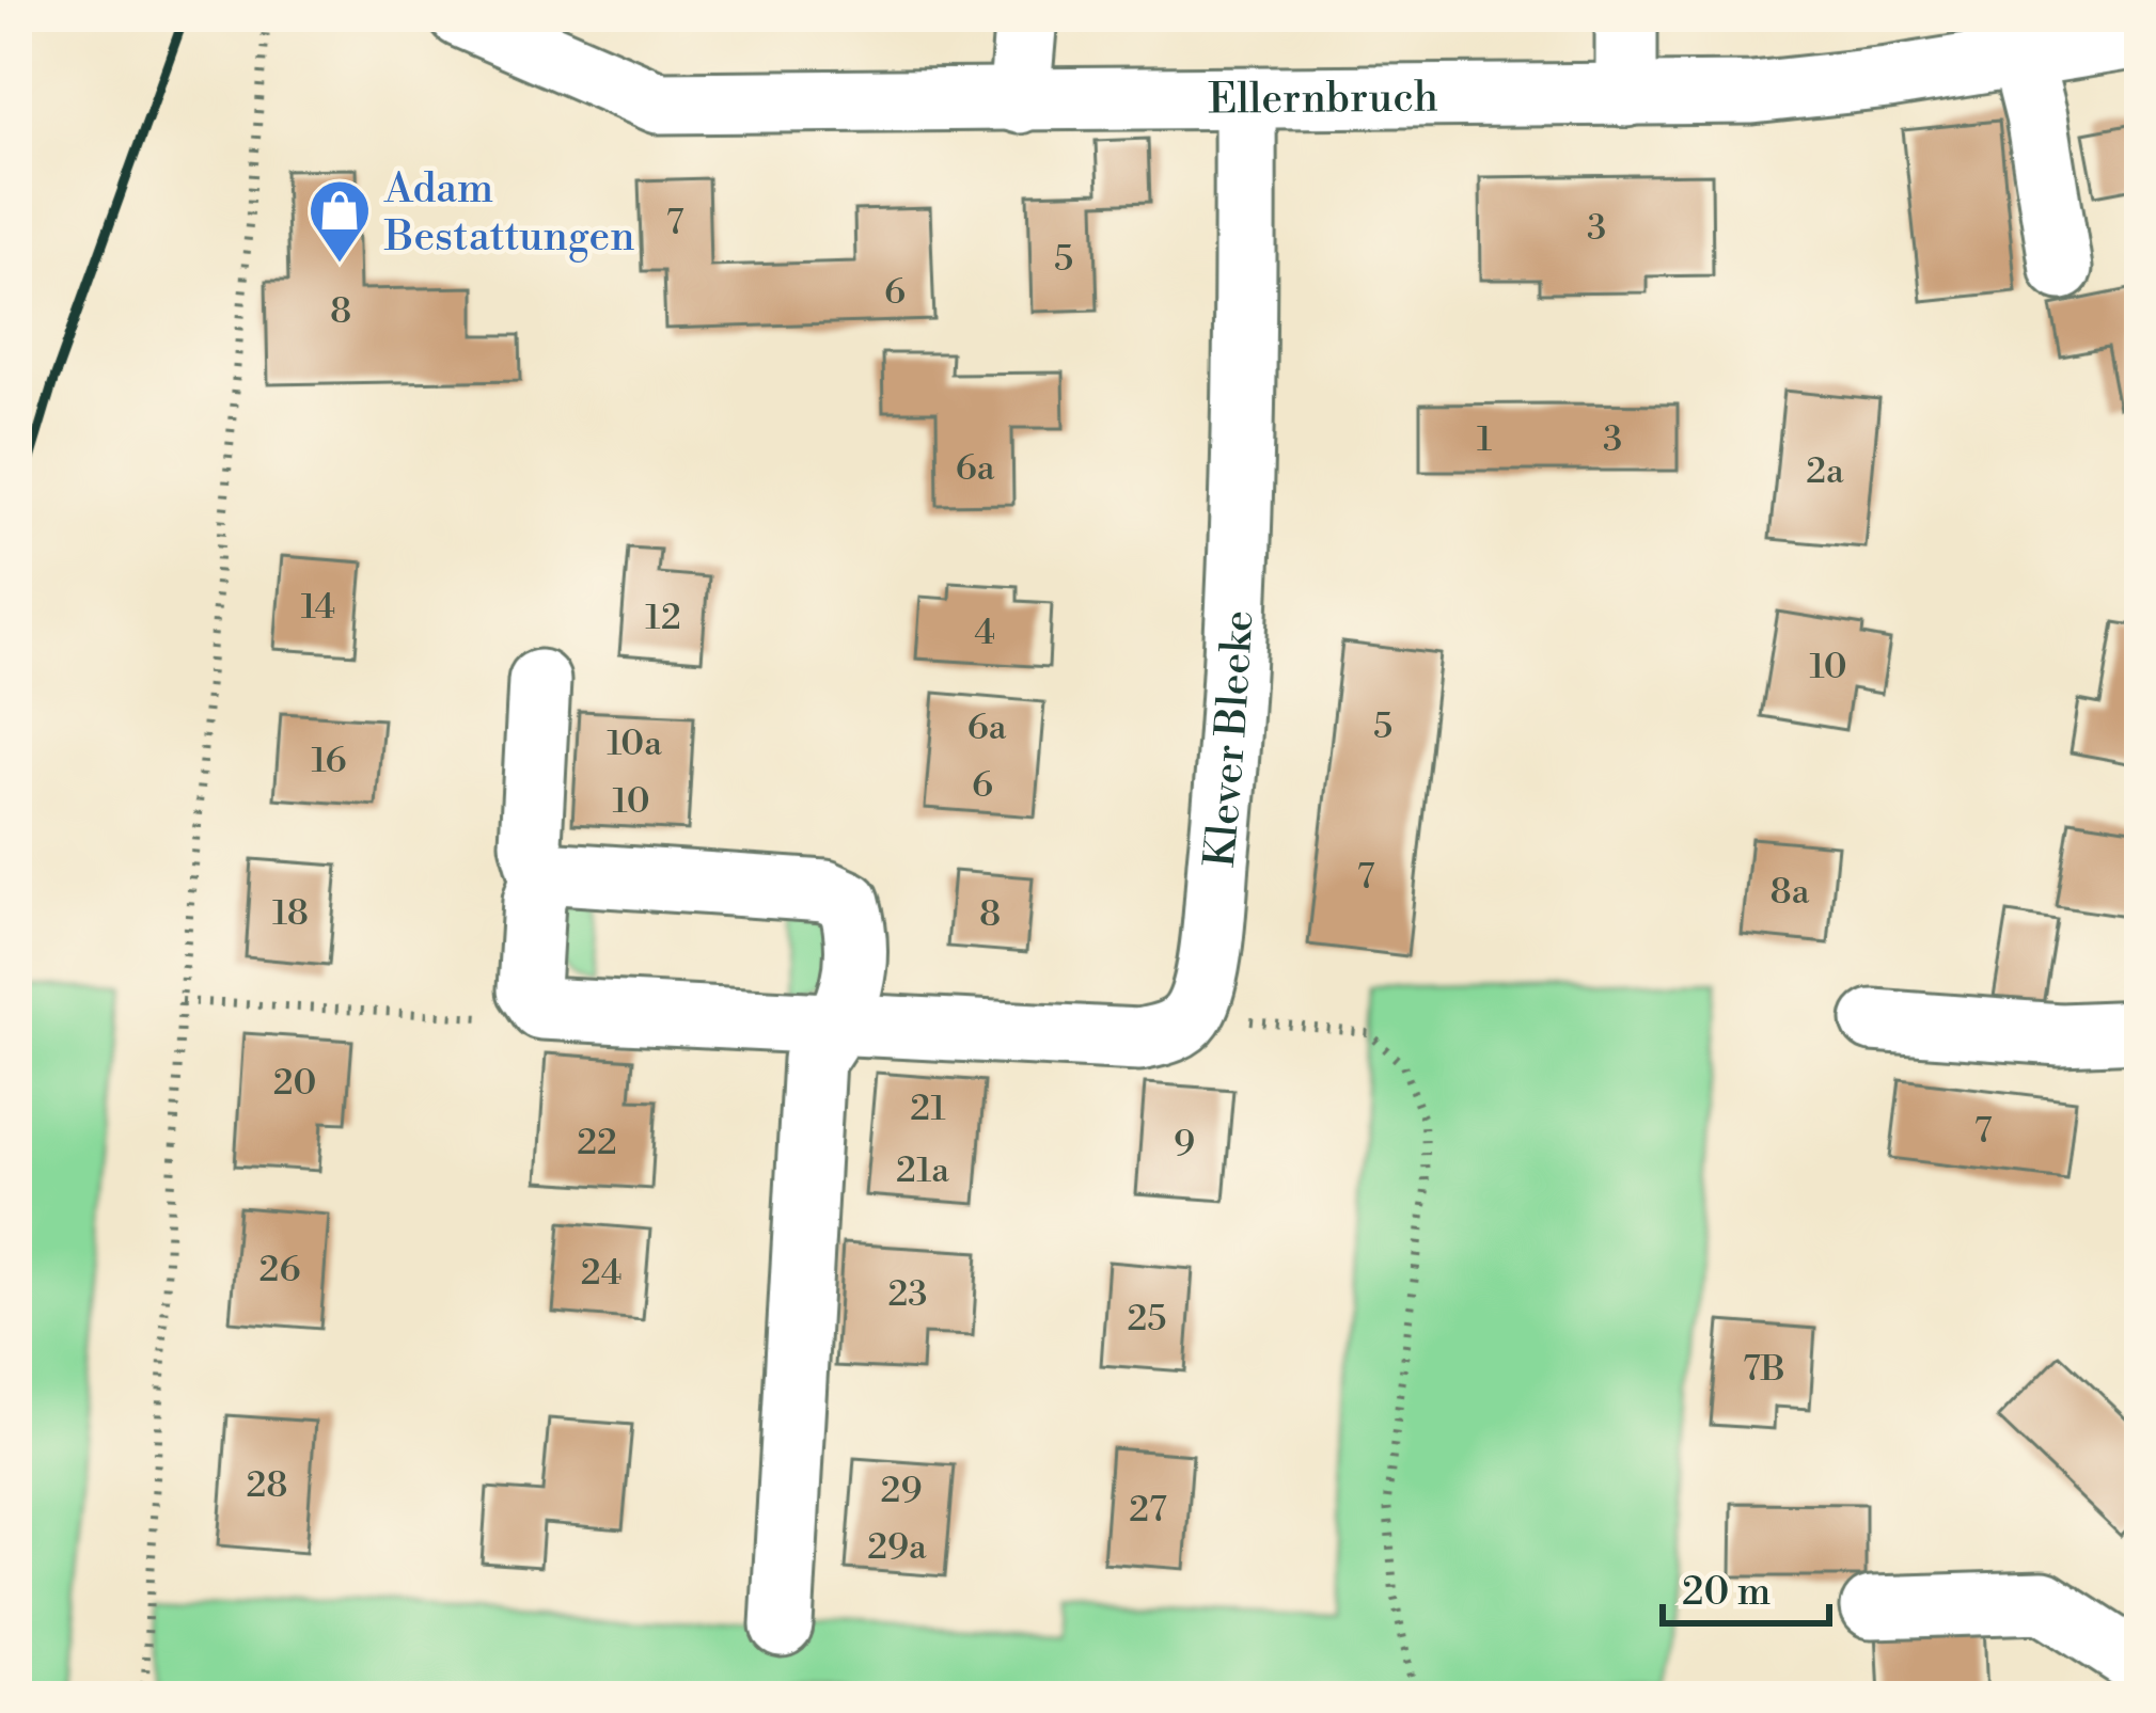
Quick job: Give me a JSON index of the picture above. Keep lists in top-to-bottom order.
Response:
{
  "streets": {
    "street": ["Ellernbruch", "Klever Bleeke"]
  },
  "crossings": [
    ["Ellernbruch", "Klever Bleeke"]
  ],
  "places": {
    "shop": ["Adam Bestattungen"]
  },
  "house_numbers": [
    "7",
    "3",
    "5",
    "6",
    "8",
    "1",
    "3",
    "6a",
    "2a",
    "14",
    "12",
    "4",
    "10",
    "5",
    "6a",
    "10a",
    "16",
    "6",
    "10",
    "7",
    "8a",
    "18",
    "8",
    "20",
    "21",
    "7",
    "22",
    "9",
    "21a",
    "26",
    "24",
    "23",
    "25",
    "7B",
    "28",
    "29",
    "27",
    "29a"
  ],
  "scale_bar": "20 m"
}
